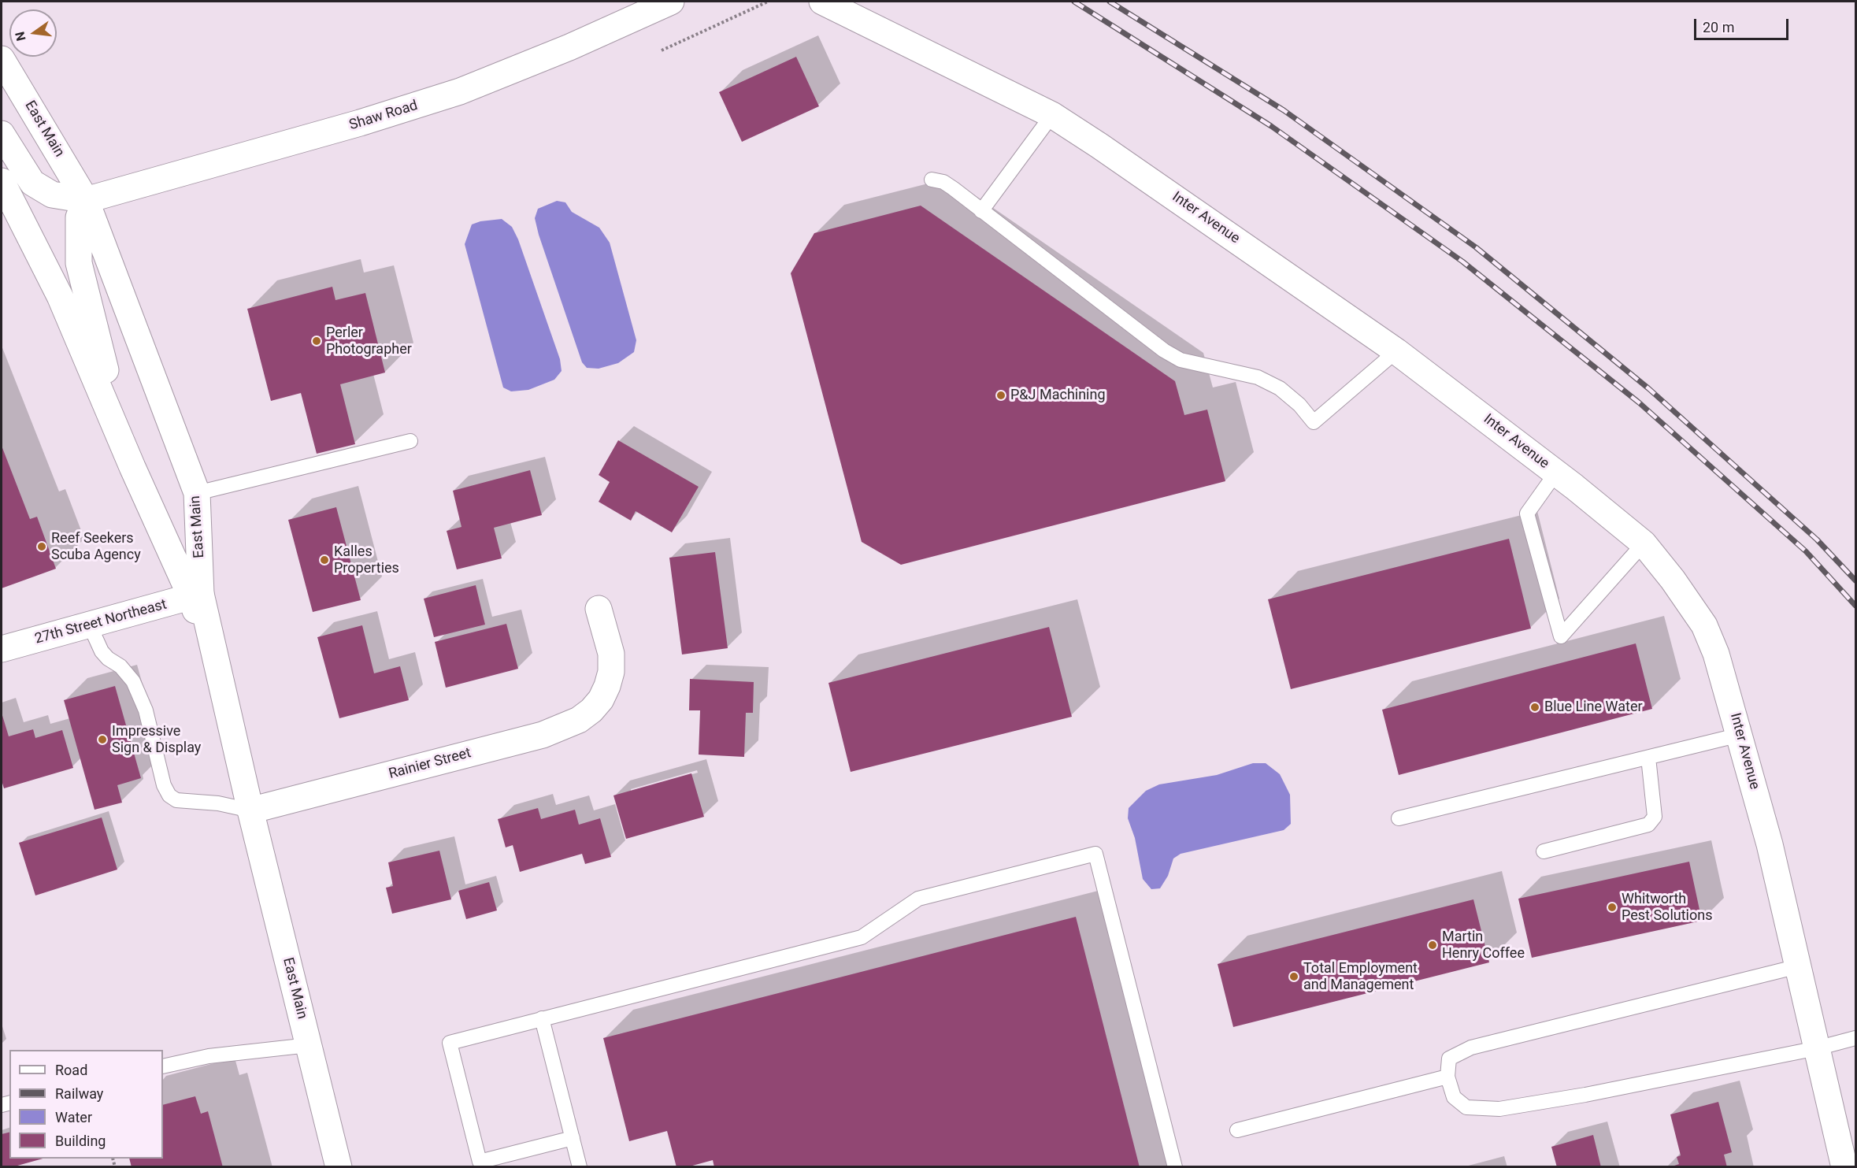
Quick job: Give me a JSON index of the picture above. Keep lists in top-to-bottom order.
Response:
{
  "streets": {
    "main road": [
      "Shaw Road",
      "East Main",
      "Inter Avenue",
      "27th Street Northeast",
      "Rainier Street"
    ]
  },
  "crossings": [
    ["Shaw Road", "East Main"],
    ["East Main", "27th Street Northeast"],
    ["East Main", "Rainier Street"]
  ],
  "places": [
    "Perler Photographer",
    "P&J Machining",
    "Reef Seekers Scuba Agency",
    "Kalles Properties",
    "Blue Line Water",
    "Impressive Sign & Display",
    "Whitworth Pest Solutions",
    "Martin Henry Coffee",
    "Total Employment and Management"
  ],
  "legend": [
    "Road",
    "Railway",
    "Water",
    "Building"
  ],
  "scale_bar": "20 m",
  "north": "left"
}
